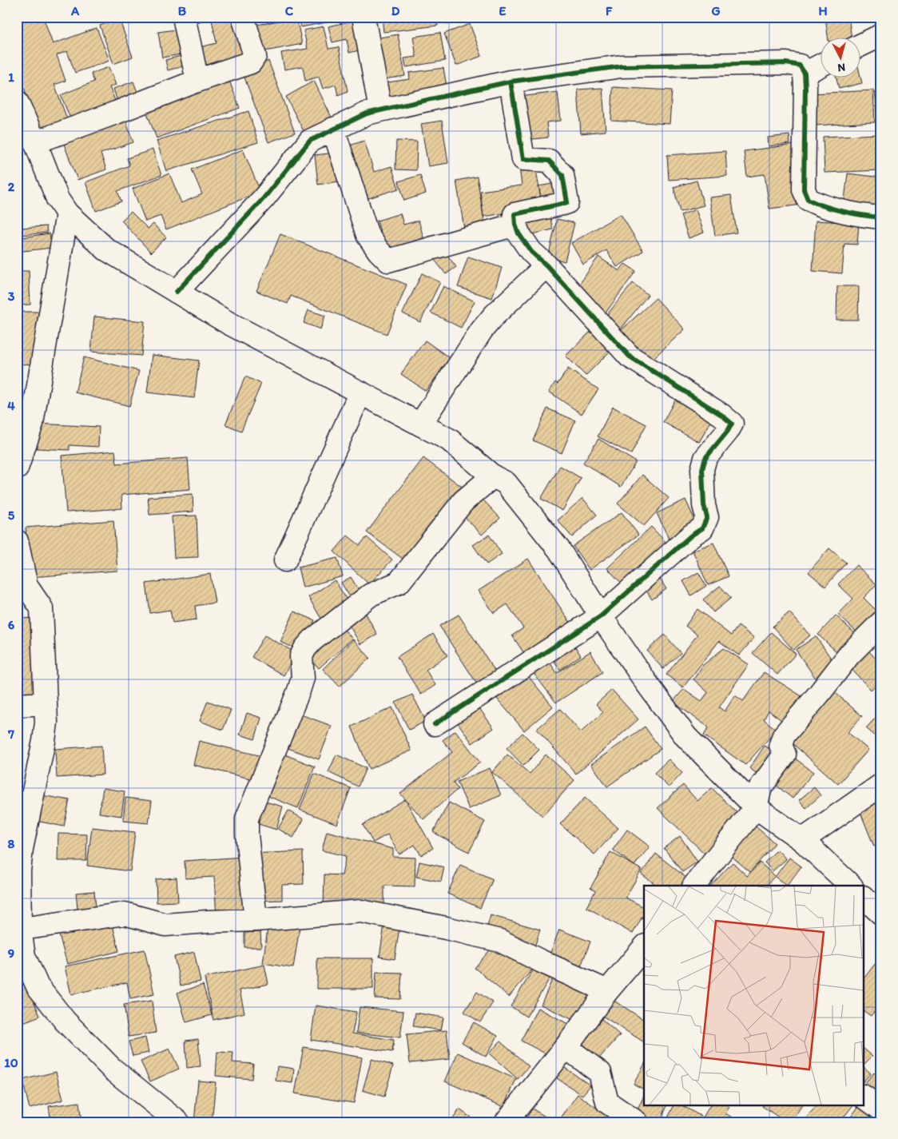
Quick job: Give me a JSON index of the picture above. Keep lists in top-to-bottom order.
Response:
{
  "north": "bottom",
  "grid": {
    "columns": [
      "A",
      "B",
      "C",
      "D",
      "E",
      "F",
      "G",
      "H"
    ],
    "rows": [
      "1",
      "2",
      "3",
      "4",
      "5",
      "6",
      "7",
      "8",
      "9",
      "10"
    ]
  }
}
